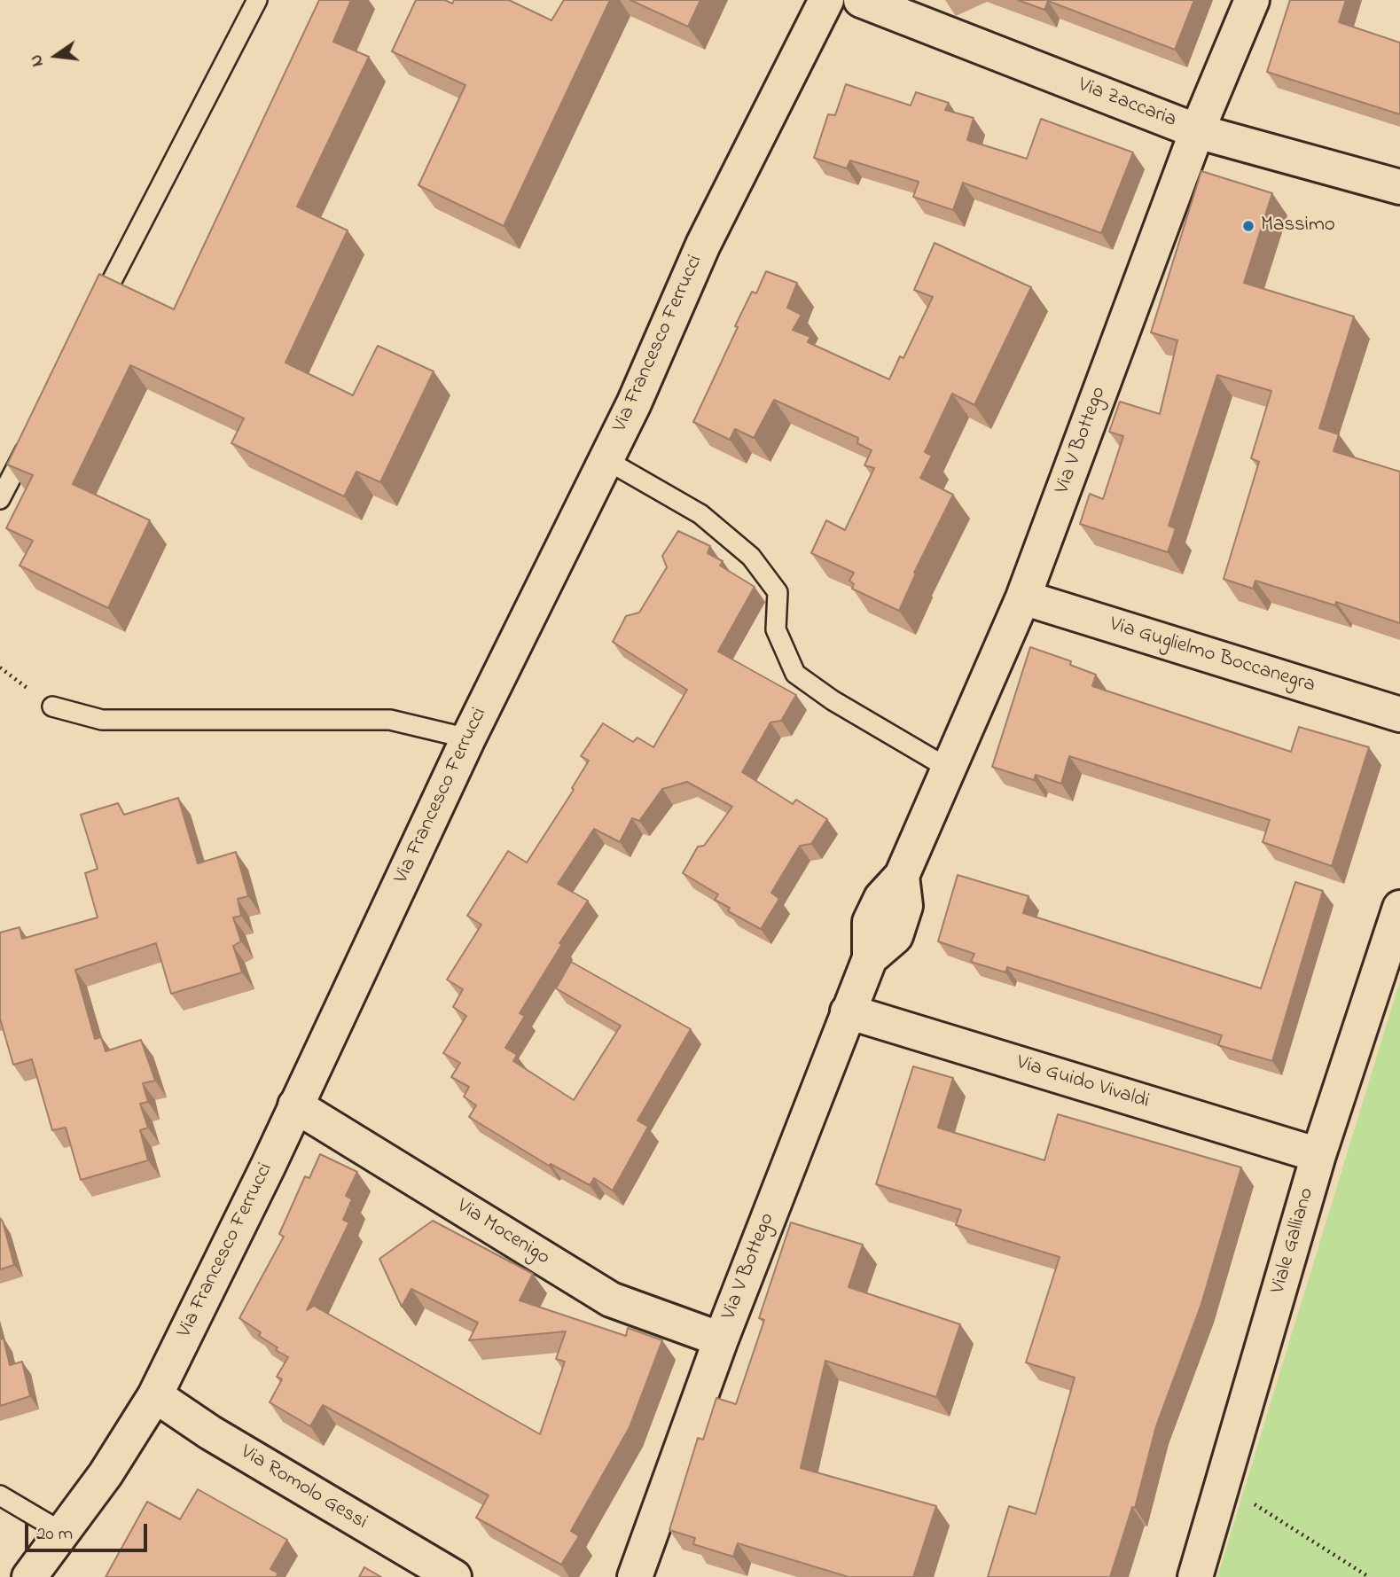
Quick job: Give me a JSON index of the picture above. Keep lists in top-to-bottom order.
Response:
{
  "streets": {
    "street": [
      "Via Zaccaria",
      "Via Francesco Ferrucci",
      "Via V Bottego",
      "Via Guglielmo Boccanegra",
      "Via Guido Vivaldi",
      "Via Mocenigo",
      "Viale Galliano",
      "Via Romolo Gessi"
    ]
  },
  "crossings": [
    ["Via Zaccaria", "Via V Bottego"],
    ["Via Francesco Ferrucci", "Via Mocenigo"],
    ["Via Francesco Ferrucci", "Via Romolo Gessi"],
    ["Via V Bottego", "Via Guglielmo Boccanegra"],
    ["Via V Bottego", "Via Guido Vivaldi"],
    ["Via V Bottego", "Via Mocenigo"],
    ["Via Guido Vivaldi", "Viale Galliano"]
  ],
  "places": ["Massimo"],
  "scale_bar": "20 m",
  "north": "left"
}
